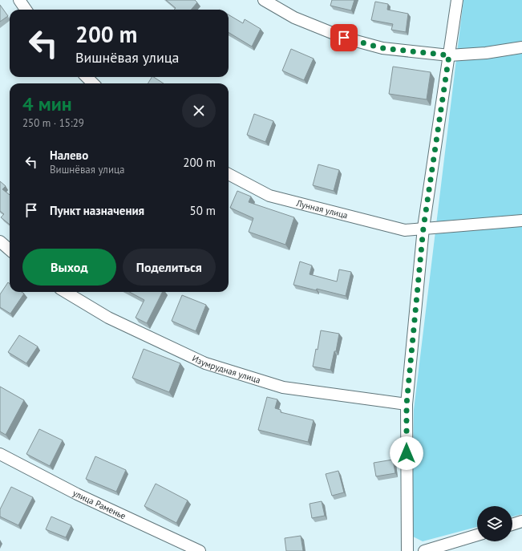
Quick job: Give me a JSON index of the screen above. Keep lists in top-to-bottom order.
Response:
{
  "streets": {
    "street": ["Лунная улица", "Изумрудная улица", "улица Раменье"]
  },
  "page": {
    "turn": ["200 m", "Вишнёвая улица"],
    "heading": ["4 мин", "250 m · 15:29"],
    "list": [
      {
        "name": "Налево",
        "note": "Вишнёвая улица",
        "value": "200 m"
      },
      {
        "name": "Пункт назначения",
        "value": "50 m"
      }
    ],
    "buttons": ["Выход", "Поделиться"]
  }
}
